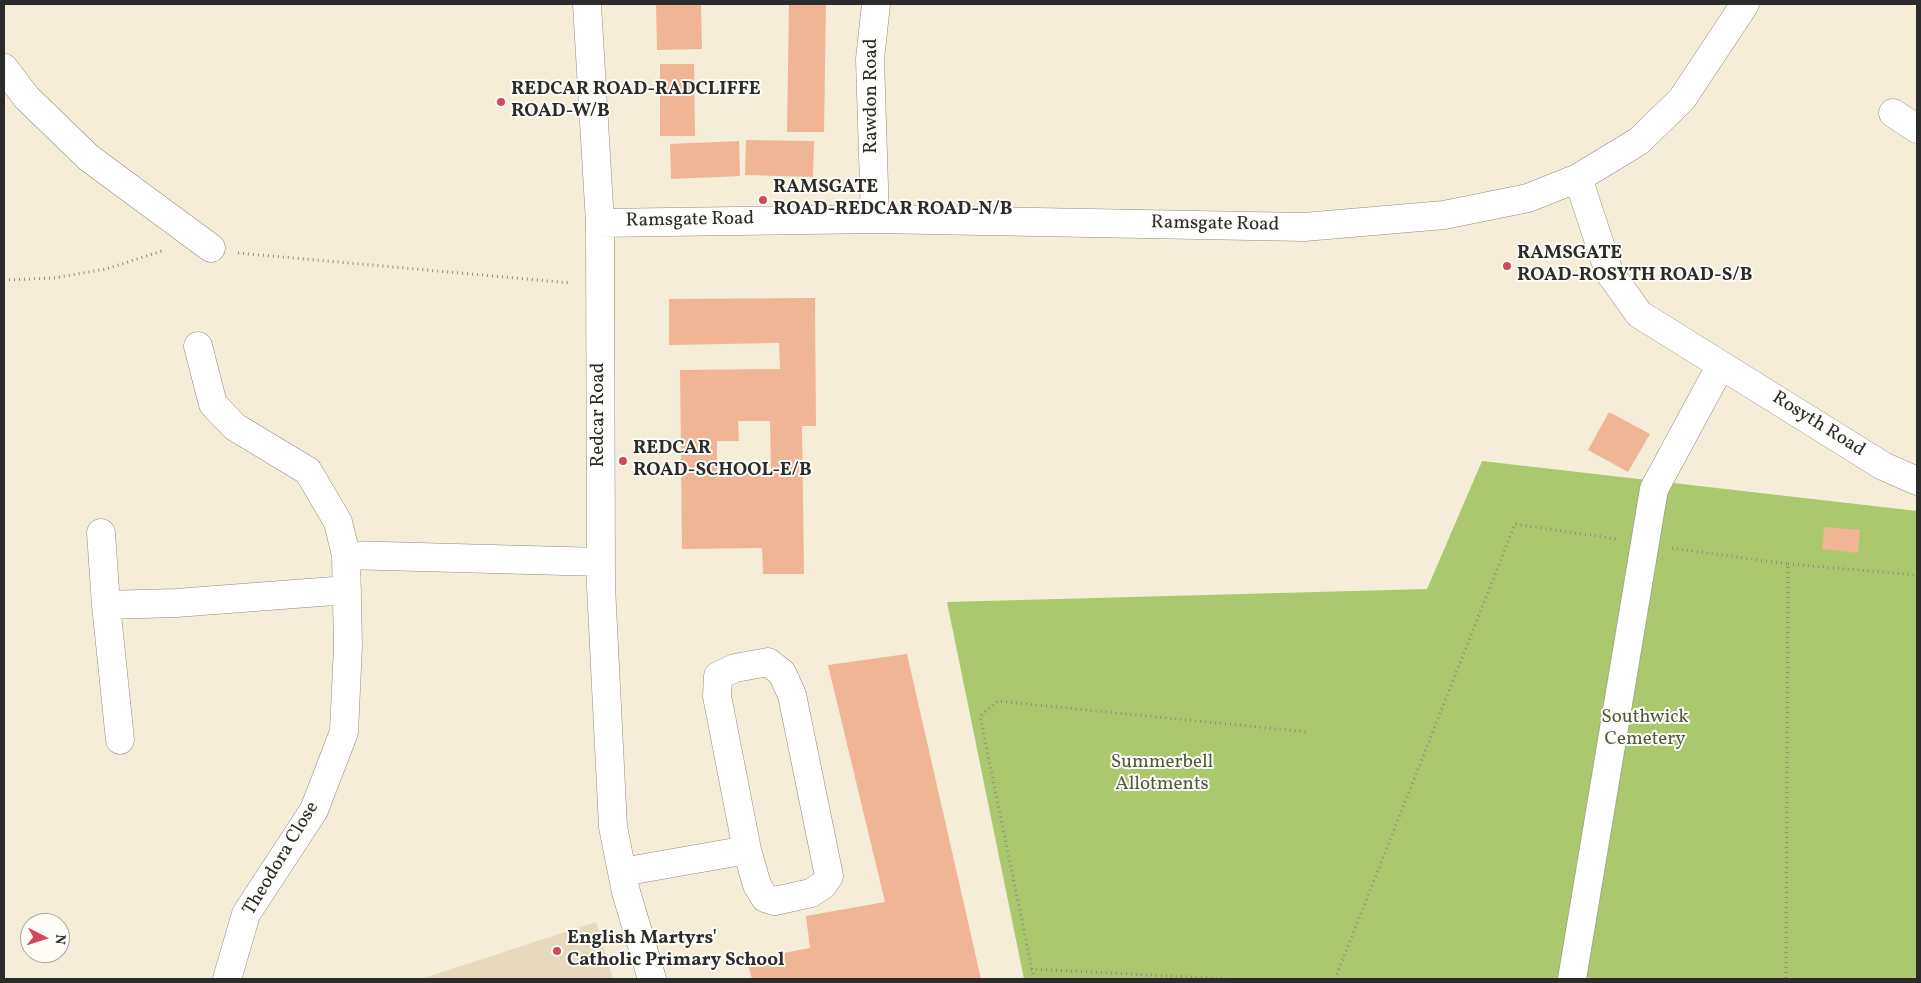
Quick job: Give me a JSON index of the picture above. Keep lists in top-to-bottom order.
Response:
{
  "streets": {
    "street": [
      "Rawdon Road",
      "Ramsgate Road",
      "Redcar Road",
      "Rosyth Road",
      "Theodora Close"
    ]
  },
  "crossings": [
    ["Rawdon Road", "Ramsgate Road"],
    ["Ramsgate Road", "Redcar Road"],
    ["Ramsgate Road", "Rosyth Road"]
  ],
  "parks": ["Southwick Cemetery", "Summerbell Allotments"],
  "places": [
    "REDCAR ROAD-RADCLIFFE ROAD-W/B",
    "RAMSGATE ROAD-REDCAR ROAD-N/B",
    "RAMSGATE ROAD-ROSYTH ROAD-S/B",
    "REDCAR ROAD-SCHOOL-E/B",
    "English Martyrs' Catholic Primary School"
  ],
  "north": "right"
}
